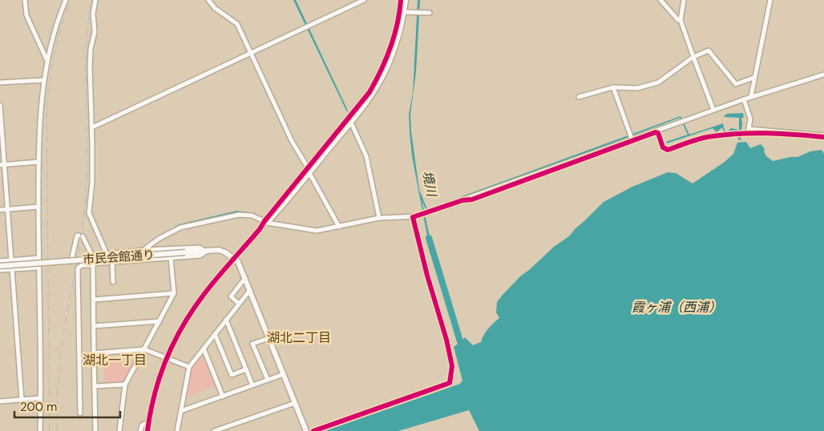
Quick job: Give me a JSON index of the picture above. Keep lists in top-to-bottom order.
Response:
{
  "streets": {
    "street": ["市民会館通り"]
  },
  "districts": ["湖北二丁目", "湖北一丁目"],
  "water": ["境川", "霞ヶ浦（西浦）"],
  "scale_bar": "200 m"
}
